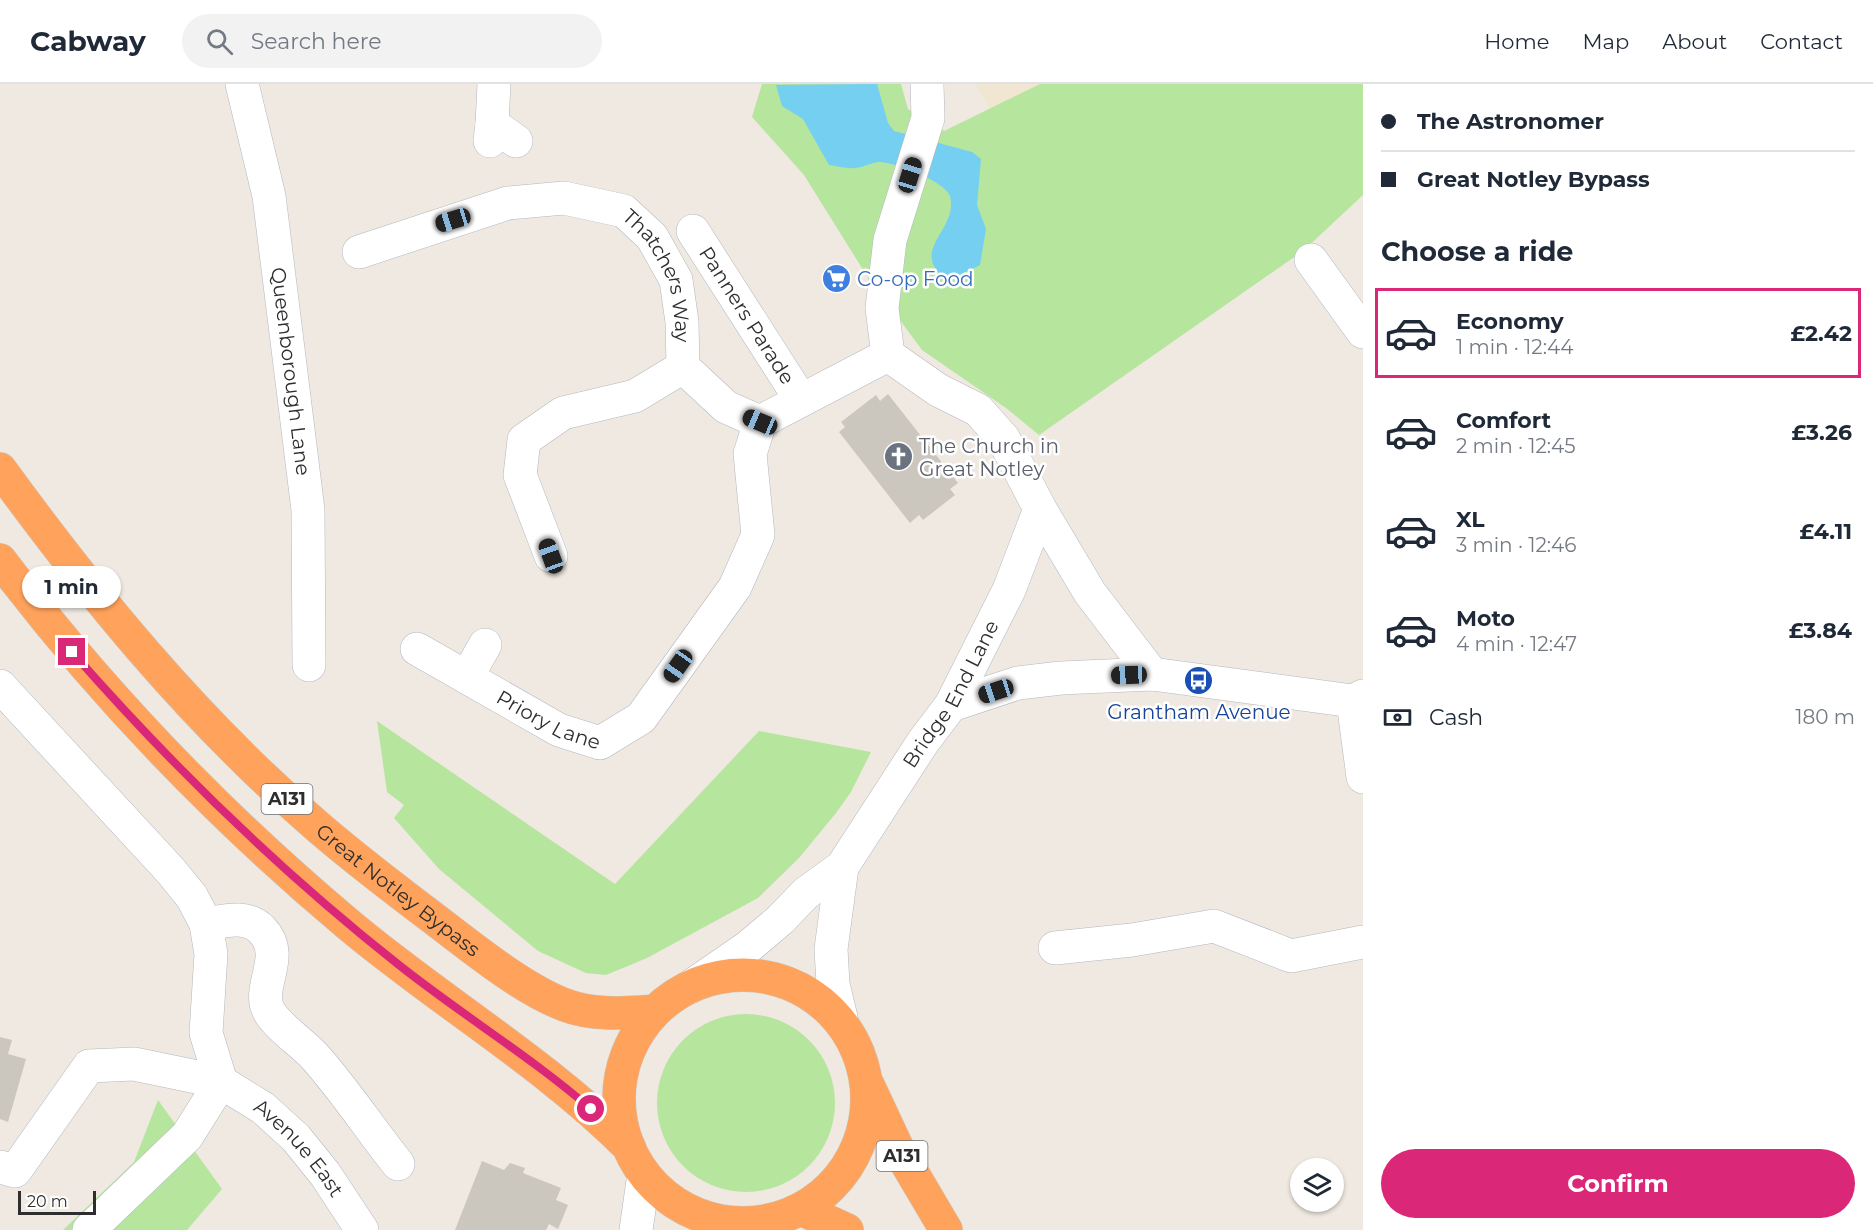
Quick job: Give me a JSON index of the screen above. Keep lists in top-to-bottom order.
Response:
{
  "streets": {
    "highway": ["A131", "Great Notley Bypass"],
    "street": [
      "Thatchers Way",
      "Panners Parade",
      "Queenborough Lane",
      "Bridge End Lane",
      "Priory Lane",
      "Avenue East"
    ]
  },
  "crossings": [
    ["Thatchers Way", "Priory Lane"]
  ],
  "places": {
    "supermarket": ["Co-op Food"],
    "church": ["The Church in Great Notley"],
    "bus stop": ["Grantham Avenue"]
  },
  "scale_bar": "20 m",
  "page": {
    "header": "Cabway",
    "search": "Search here",
    "nav": [
      "Home",
      "Map",
      "About",
      "Contact"
    ],
    "banner": ["The Astronomer", "Great Notley Bypass"],
    "heading": "Choose a ride",
    "list": [
      {
        "name": "Economy",
        "note": "1 min · 12:44",
        "value": "£2.42"
      },
      {
        "name": "Comfort",
        "note": "2 min · 12:45",
        "value": "£3.26"
      },
      {
        "name": "XL",
        "note": "3 min · 12:46",
        "value": "£4.11"
      },
      {
        "name": "Moto",
        "note": "4 min · 12:47",
        "value": "£3.84"
      }
    ],
    "bubble": "1 min",
    "pay": ["Cash", "180 m"],
    "buttons": "Confirm",
    "scale": "20 m"
  }
}
